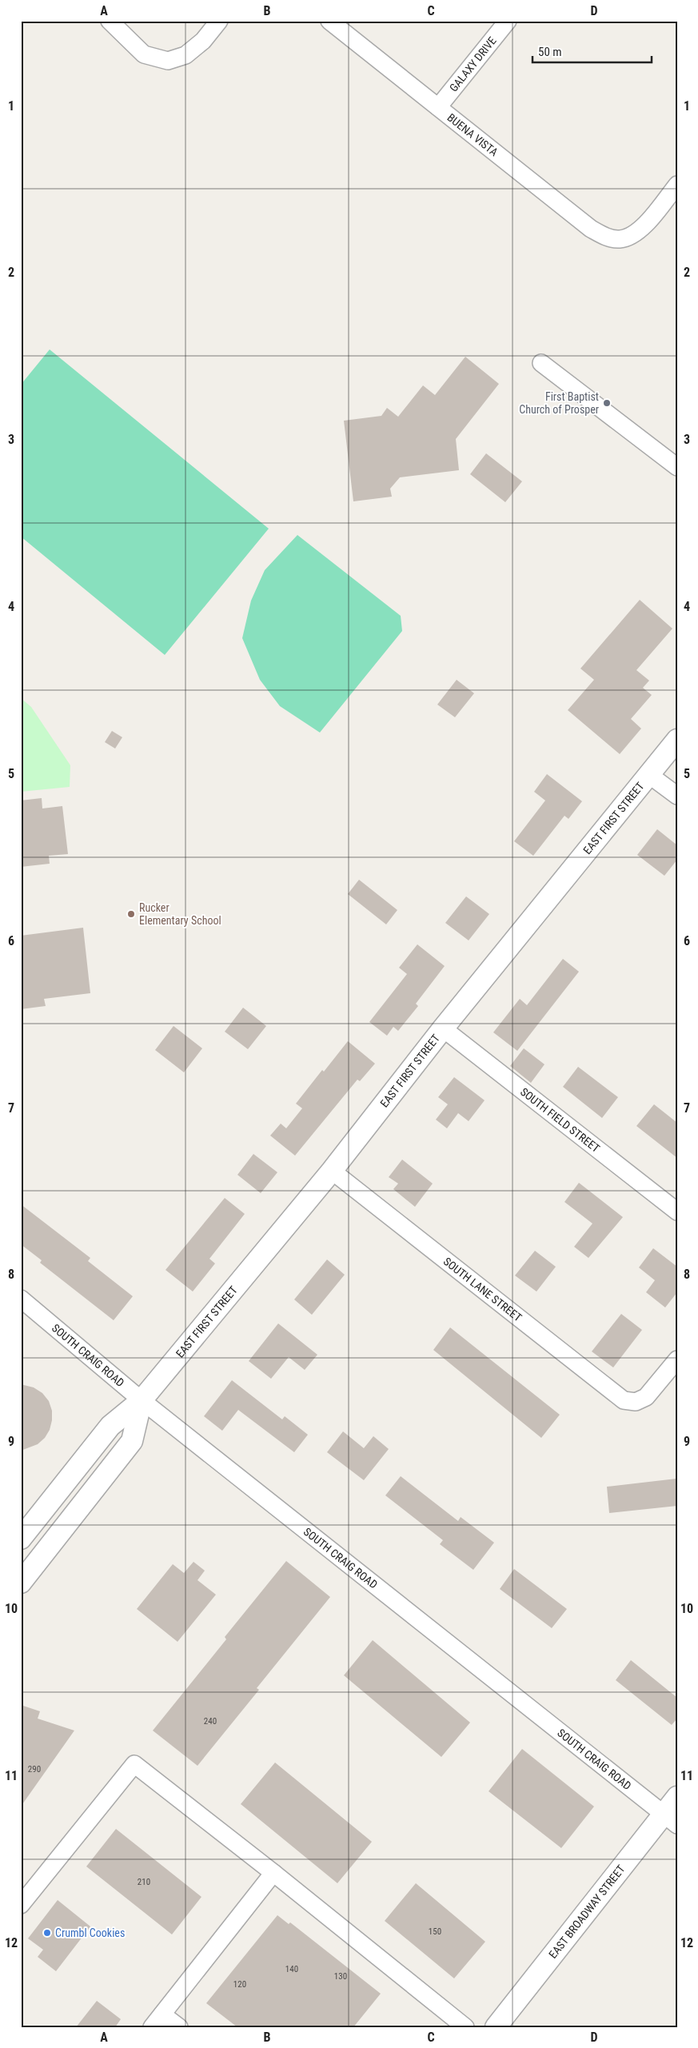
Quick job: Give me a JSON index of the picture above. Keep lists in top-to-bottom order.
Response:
{
  "streets": {
    "street": [
      "GALAXY DRIVE",
      "BUENA VISTA",
      "EAST FIRST STREET",
      "SOUTH FIELD STREET",
      "SOUTH LANE STREET",
      "SOUTH CRAIG ROAD",
      "EAST BROADWAY STREET"
    ]
  },
  "crossings": [
    ["GALAXY DRIVE", "BUENA VISTA"],
    ["EAST FIRST STREET", "SOUTH FIELD STREET"],
    ["EAST FIRST STREET", "SOUTH LANE STREET"],
    ["EAST FIRST STREET", "SOUTH CRAIG ROAD"],
    ["SOUTH CRAIG ROAD", "EAST BROADWAY STREET"]
  ],
  "places": ["First Baptist Church of Prosper", "Rucker Elementary School", "Crumbl Cookies"],
  "house_numbers": [
    "240",
    "290",
    "210",
    "150",
    "140",
    "130",
    "120"
  ],
  "scale_bar": "50 m",
  "grid": {
    "columns": [
      "A",
      "B",
      "C",
      "D"
    ],
    "rows": [
      "1",
      "2",
      "3",
      "4",
      "5",
      "6",
      "7",
      "8",
      "9",
      "10",
      "11",
      "12"
    ]
  }
}
